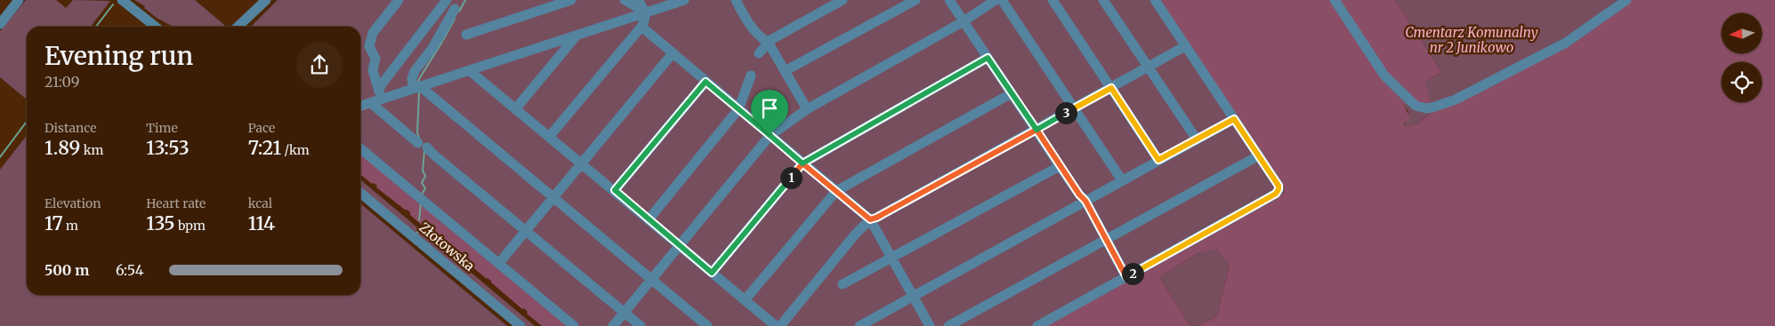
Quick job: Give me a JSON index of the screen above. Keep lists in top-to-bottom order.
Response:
{
  "streets": {
    "street": ["Złotowska"]
  },
  "parks": ["Cmentarz Komunalny nr 2 Junikowo"],
  "north": "left",
  "page": {
    "heading": ["Evening run", "21:09"],
    "pins": ["3", "1", "2"],
    "stats": [
      ["Distance", "1.89 km"],
      ["Time", "13:53"],
      ["Pace", "7:21 /km"],
      ["Elevation", "17 m"],
      ["Heart rate", "135 bpm"],
      ["kcal", "114"]
    ],
    "list": [
      {
        "name": "500 m",
        "note": "6:54"
      }
    ]
  }
}
